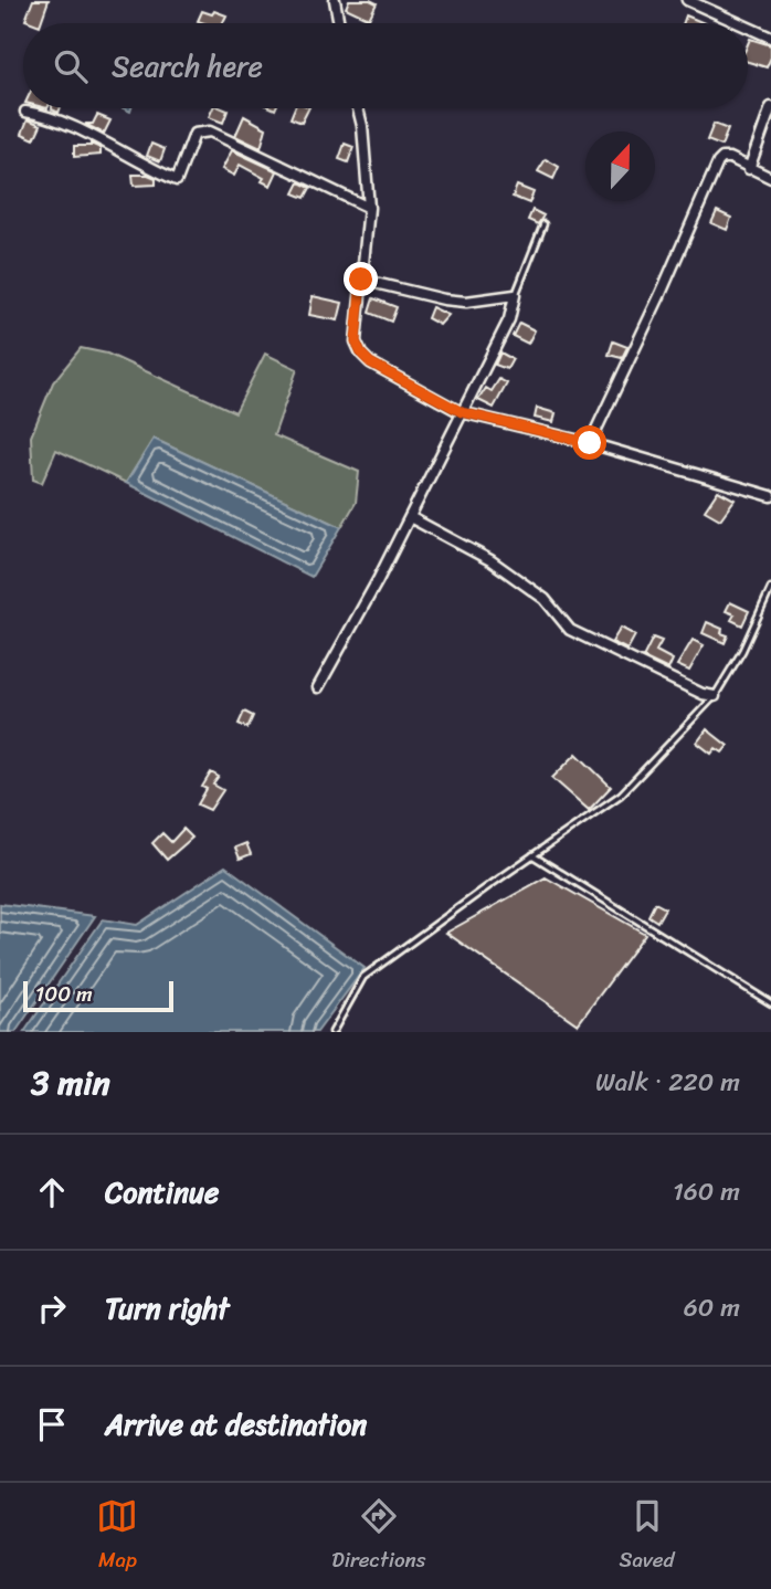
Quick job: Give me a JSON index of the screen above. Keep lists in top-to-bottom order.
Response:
{
  "scale_bar": "100 m",
  "north": "top",
  "page": {
    "search": "Search here",
    "scale": "100 m",
    "heading": ["3 min", "Walk · 220 m"],
    "list": [
      ["Continue", "160 m"],
      ["Turn right", "60 m"],
      "Arrive at destination"
    ],
    "nav": ["Map", "Directions", "Saved"]
  }
}
